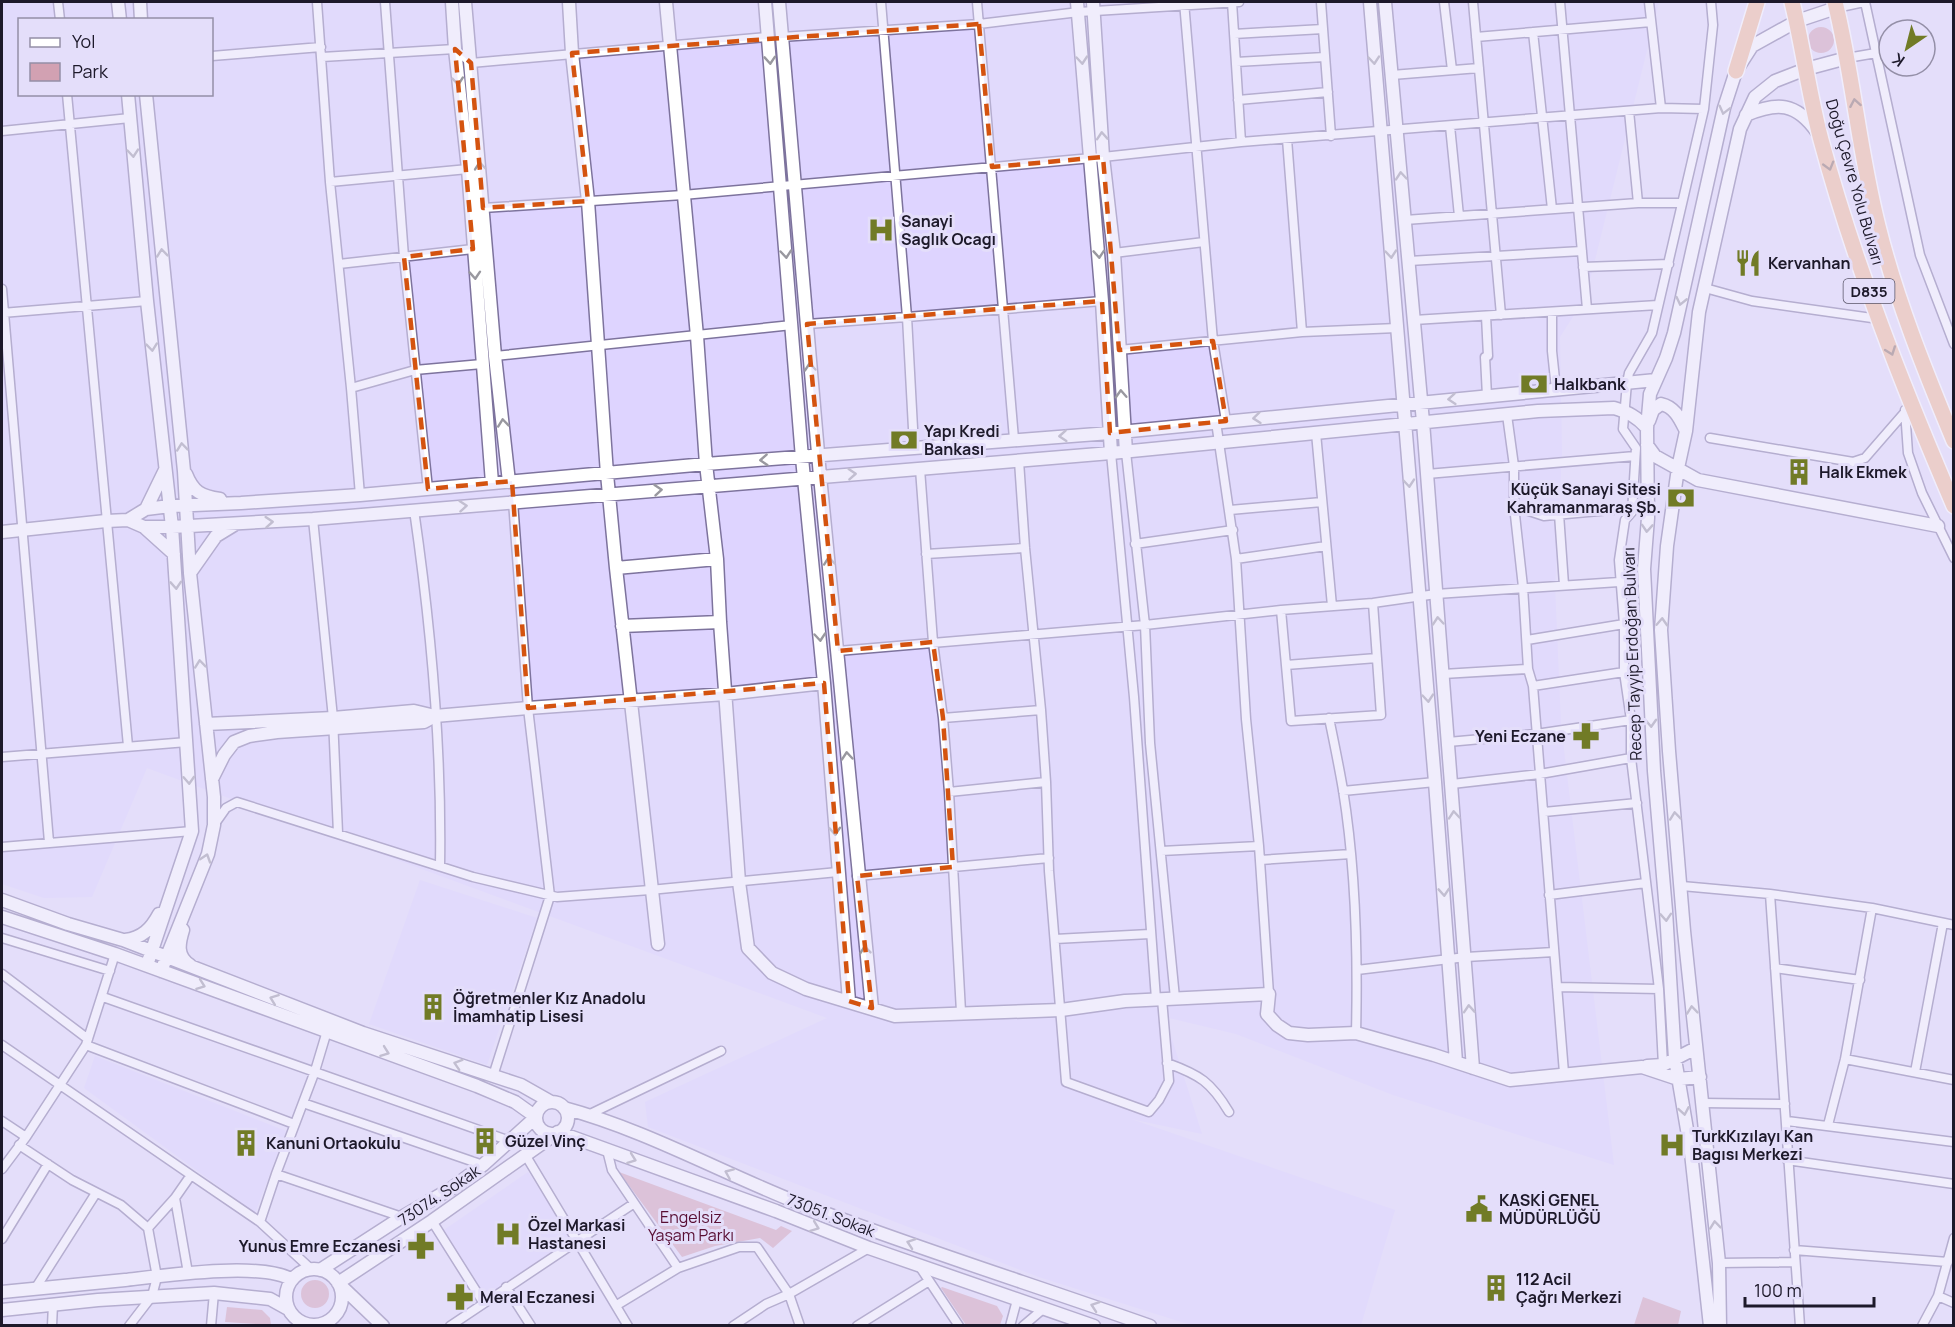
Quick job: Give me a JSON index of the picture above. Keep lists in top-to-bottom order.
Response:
{
  "streets": {
    "highway": ["Doğu Çevre Yolu Bulvarı", "D835"],
    "main road": ["Recep Tayyip Erdoğan Bulvarı", "73074. Sokak", "73051. Sokak"]
  },
  "crossings": [
    ["Doğu Çevre Yolu Bulvarı", "D835"],
    ["Doğu Çevre Yolu Bulvarı", "Recep Tayyip Erdoğan Bulvarı"],
    ["D835", "Recep Tayyip Erdoğan Bulvarı"],
    ["73074. Sokak", "73051. Sokak"]
  ],
  "parks": ["Engelsiz Yaşam Parkı"],
  "places": {
    "hospital": ["Sanayi Saglık Ocagı", "TurkKızılayı Kan Bagısı Merkezi", "Özel Markasi Hastanesi"],
    "restaurant": ["Kervanhan"],
    "bank": ["Halkbank", "Yapı Kredi Bankası", "Küçük Sanayi Sitesi Kahramanmaraş Şb."],
    "building": [
      "Halk Ekmek",
      "Öğretmenler Kız Anadolu İmamhatip Lisesi",
      "Güzel Vinç",
      "Kanuni Ortaokulu",
      "112 Acil Çağrı Merkezi"
    ],
    "pharmacy": ["Yeni Eczane", "Yunus Emre Eczanesi", "Meral Eczanesi"],
    "public building": ["KASKİ GENEL MÜDÜRLÜĞÜ"]
  },
  "legend": ["Yol", "Park"],
  "scale_bar": "100 m",
  "north": "bottom left"
}
